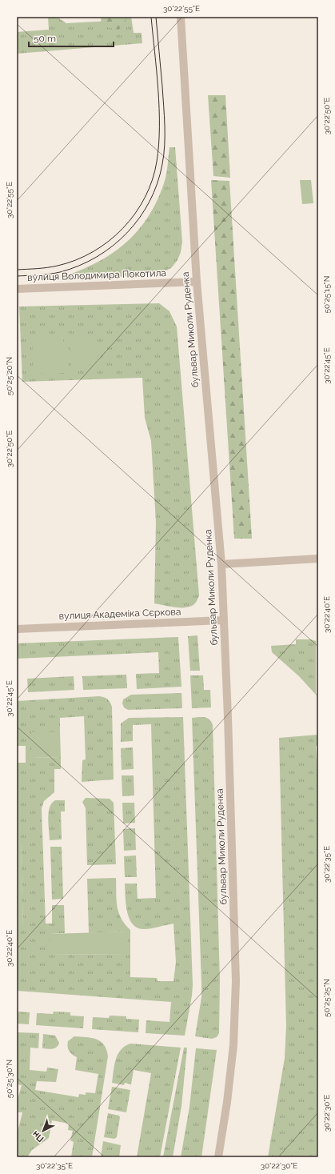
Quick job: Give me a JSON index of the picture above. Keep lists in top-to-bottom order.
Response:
{
  "streets": {
    "street": ["вулиця Володимира Покотила", "бульвар Миколи Руденка", "вулиця Академіка Сєркова"]
  },
  "crossings": [
    ["вулиця Володимира Покотила", "бульвар Миколи Руденка"],
    ["бульвар Миколи Руденка", "вулиця Академіка Сєркова"]
  ],
  "scale_bar": "50 m",
  "north": "bottom left",
  "coordinates": [
    "30°22'55\"E",
    "30°22'50\"E",
    "50°25'15\"N",
    "30°22'45\"E",
    "50°25'20\"N",
    "30°22'40\"E",
    "30°22'35\"E",
    "50°25'25\"N",
    "50°25'30\"N",
    "30°22'30\"E"
  ]
}
